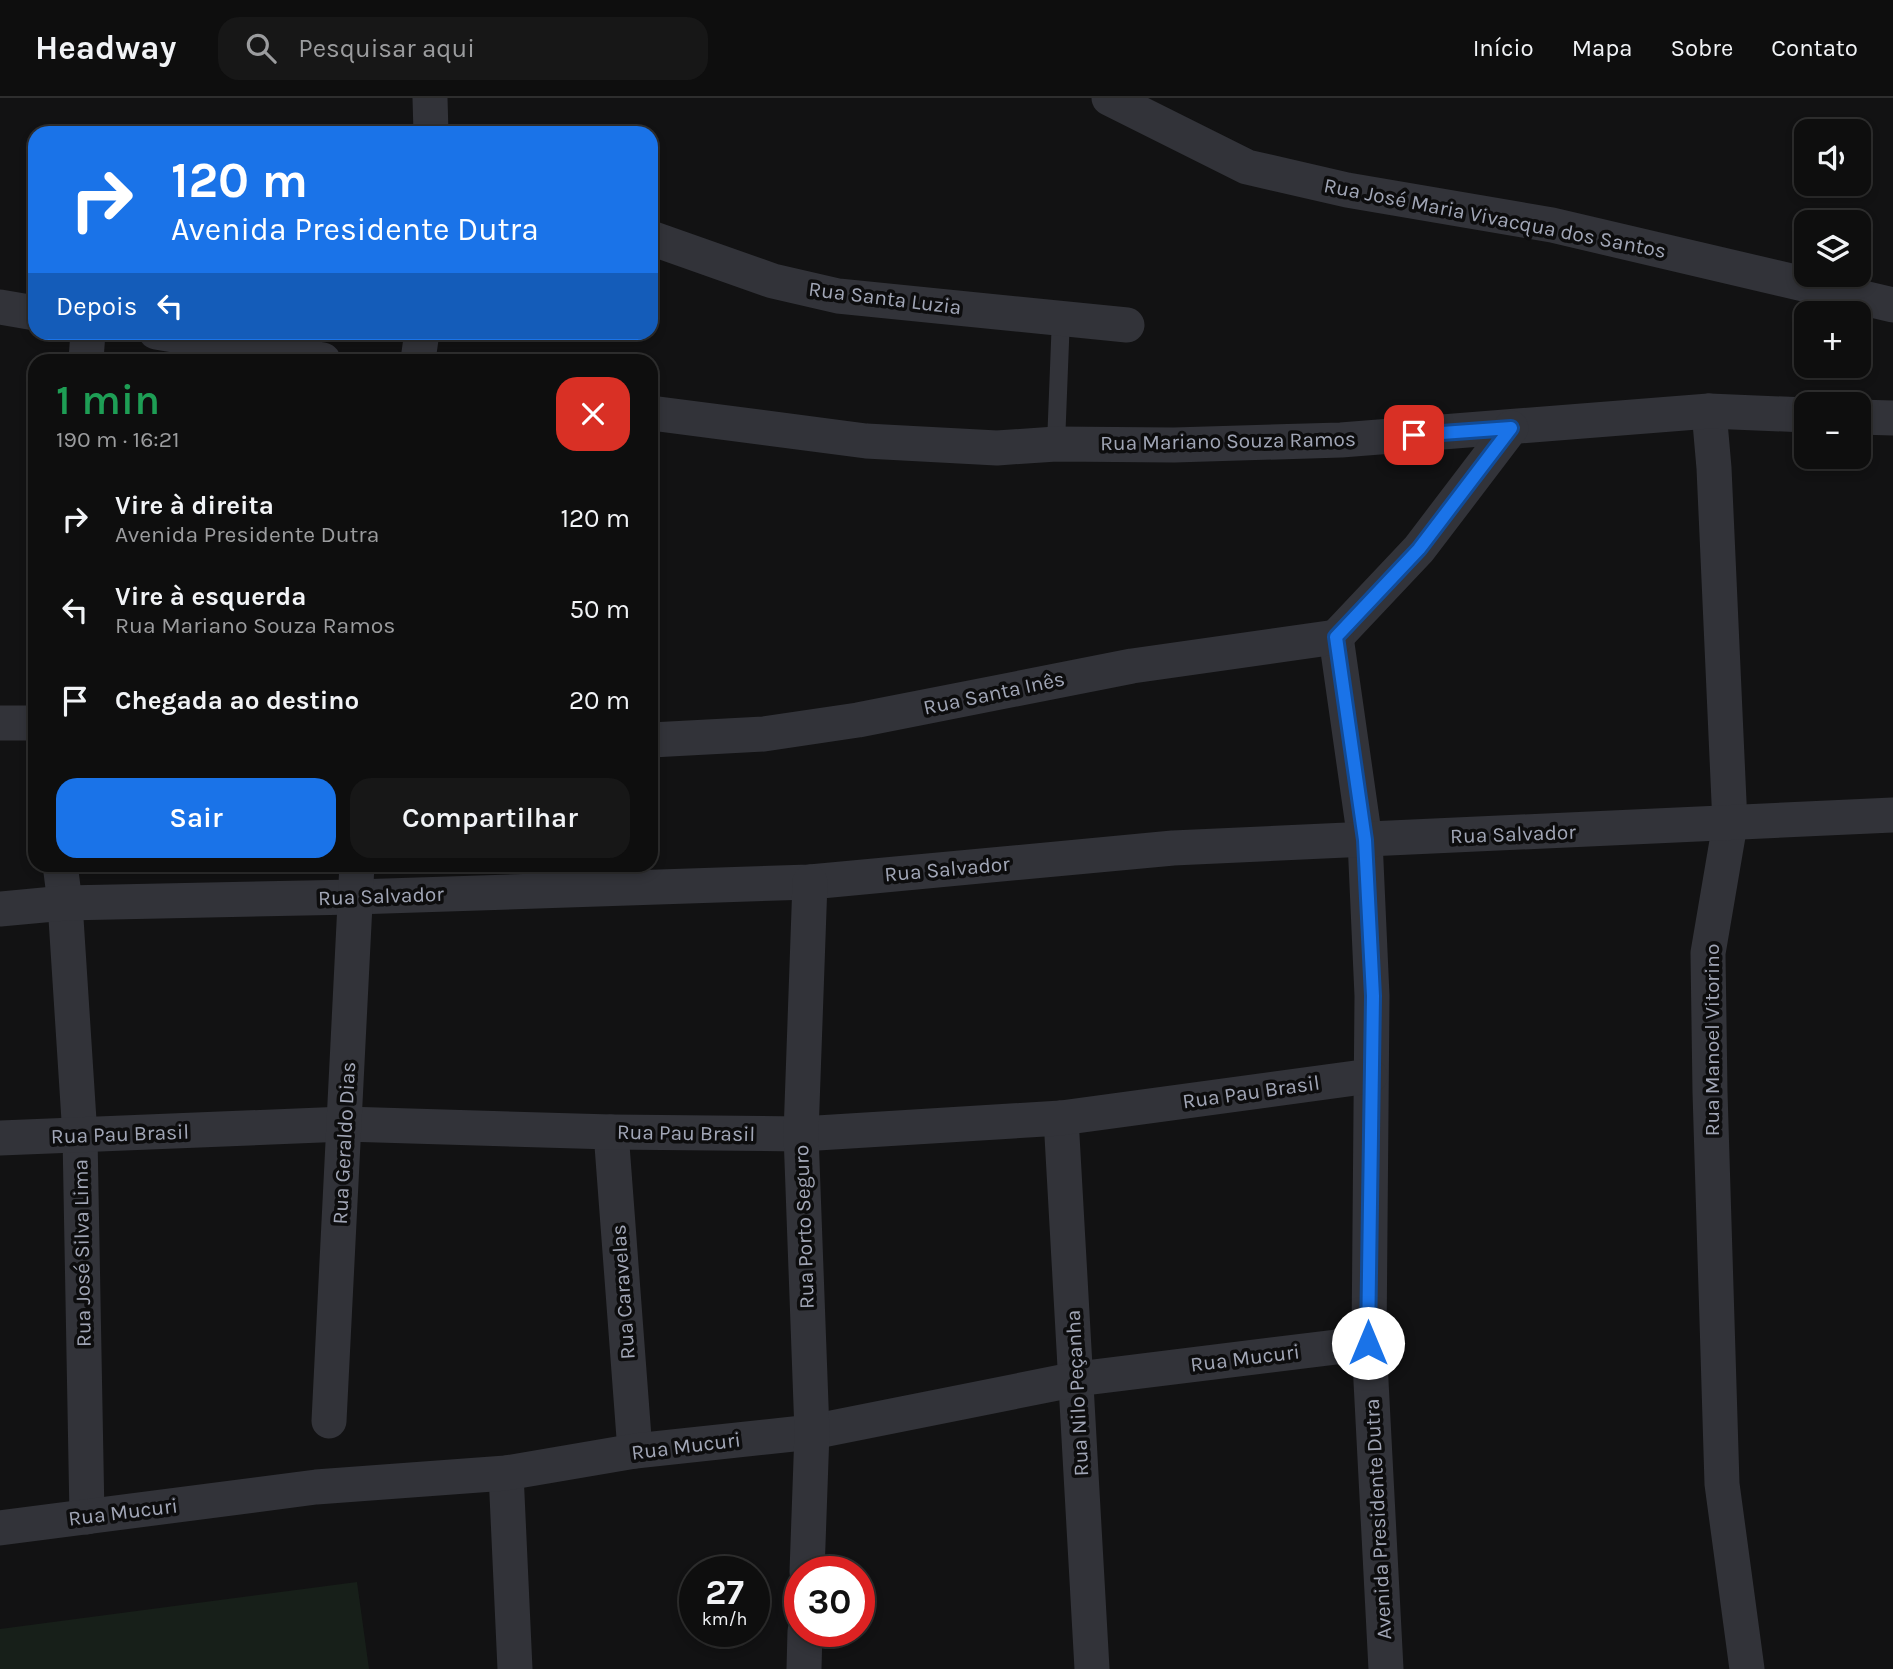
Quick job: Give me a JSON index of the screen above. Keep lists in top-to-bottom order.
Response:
{
  "streets": {
    "street": [
      "Rua José Maria Vivacqua dos Santos",
      "Rua Santa Luzia",
      "Rua Mariano Souza Ramos",
      "Rua Santa Inês",
      "Rua Salvador",
      "Rua Manoel Vitorino",
      "Rua Pau Brasil",
      "Rua Geraldo Dias",
      "Rua Porto Seguro",
      "Rua José Silva Lima",
      "Rua Caravelas",
      "Rua Mucuri",
      "Rua Nilo Peçanha",
      "Avenida Presidente Dutra"
    ]
  },
  "crossings": [
    ["Rua Mariano Souza Ramos", "Rua Manoel Vitorino"],
    ["Rua Santa Inês", "Avenida Presidente Dutra"],
    ["Rua Salvador", "Rua Manoel Vitorino"],
    ["Rua Salvador", "Rua Geraldo Dias"],
    ["Rua Salvador", "Rua Porto Seguro"],
    ["Rua Salvador", "Rua José Silva Lima"],
    ["Rua Salvador", "Avenida Presidente Dutra"],
    ["Rua Pau Brasil", "Rua Geraldo Dias"],
    ["Rua Pau Brasil", "Rua Porto Seguro"],
    ["Rua Pau Brasil", "Rua José Silva Lima"],
    ["Rua Pau Brasil", "Rua Caravelas"],
    ["Rua Pau Brasil", "Rua Nilo Peçanha"],
    ["Rua Pau Brasil", "Avenida Presidente Dutra"],
    ["Rua Porto Seguro", "Rua Mucuri"],
    ["Rua José Silva Lima", "Rua Mucuri"],
    ["Rua Caravelas", "Rua Mucuri"],
    ["Rua Mucuri", "Rua Nilo Peçanha"],
    ["Rua Mucuri", "Avenida Presidente Dutra"]
  ],
  "page": {
    "header": "Headway",
    "search": "Pesquisar aqui",
    "nav": [
      "Início",
      "Mapa",
      "Sobre",
      "Contato"
    ],
    "map_buttons": ["+", "−"],
    "turn": ["120 m", "Avenida Presidente Dutra"],
    "then": "Depois",
    "heading": ["1 min", "190 m · 16:21"],
    "list": [
      {
        "name": "Vire à direita",
        "note": "Avenida Presidente Dutra",
        "value": "120 m"
      },
      {
        "name": "Vire à esquerda",
        "note": "Rua Mariano Souza Ramos",
        "value": "50 m"
      },
      {
        "name": "Chegada ao destino",
        "value": "20 m"
      }
    ],
    "buttons": ["Sair", "Compartilhar"],
    "speed": "27 km/h",
    "limit": "30"
  }
}
